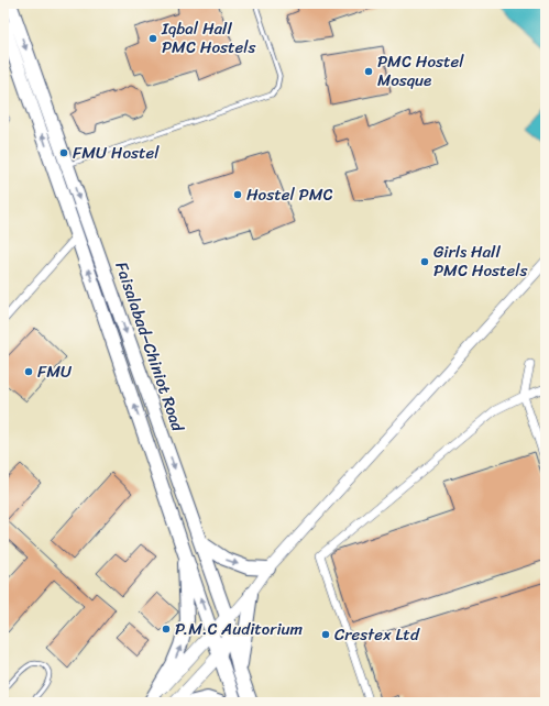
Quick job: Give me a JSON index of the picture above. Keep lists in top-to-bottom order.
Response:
{
  "streets": {
    "highway": ["Faisalabad–Chiniot Road"]
  },
  "places": [
    "Iqbal Hall PMC Hostels",
    "PMC Hostel Mosque",
    "FMU Hostel",
    "Hostel PMC",
    "Girls Hall PMC Hostels",
    "FMU",
    "P.M.C Auditorium",
    "Crestex Ltd"
  ]
}
